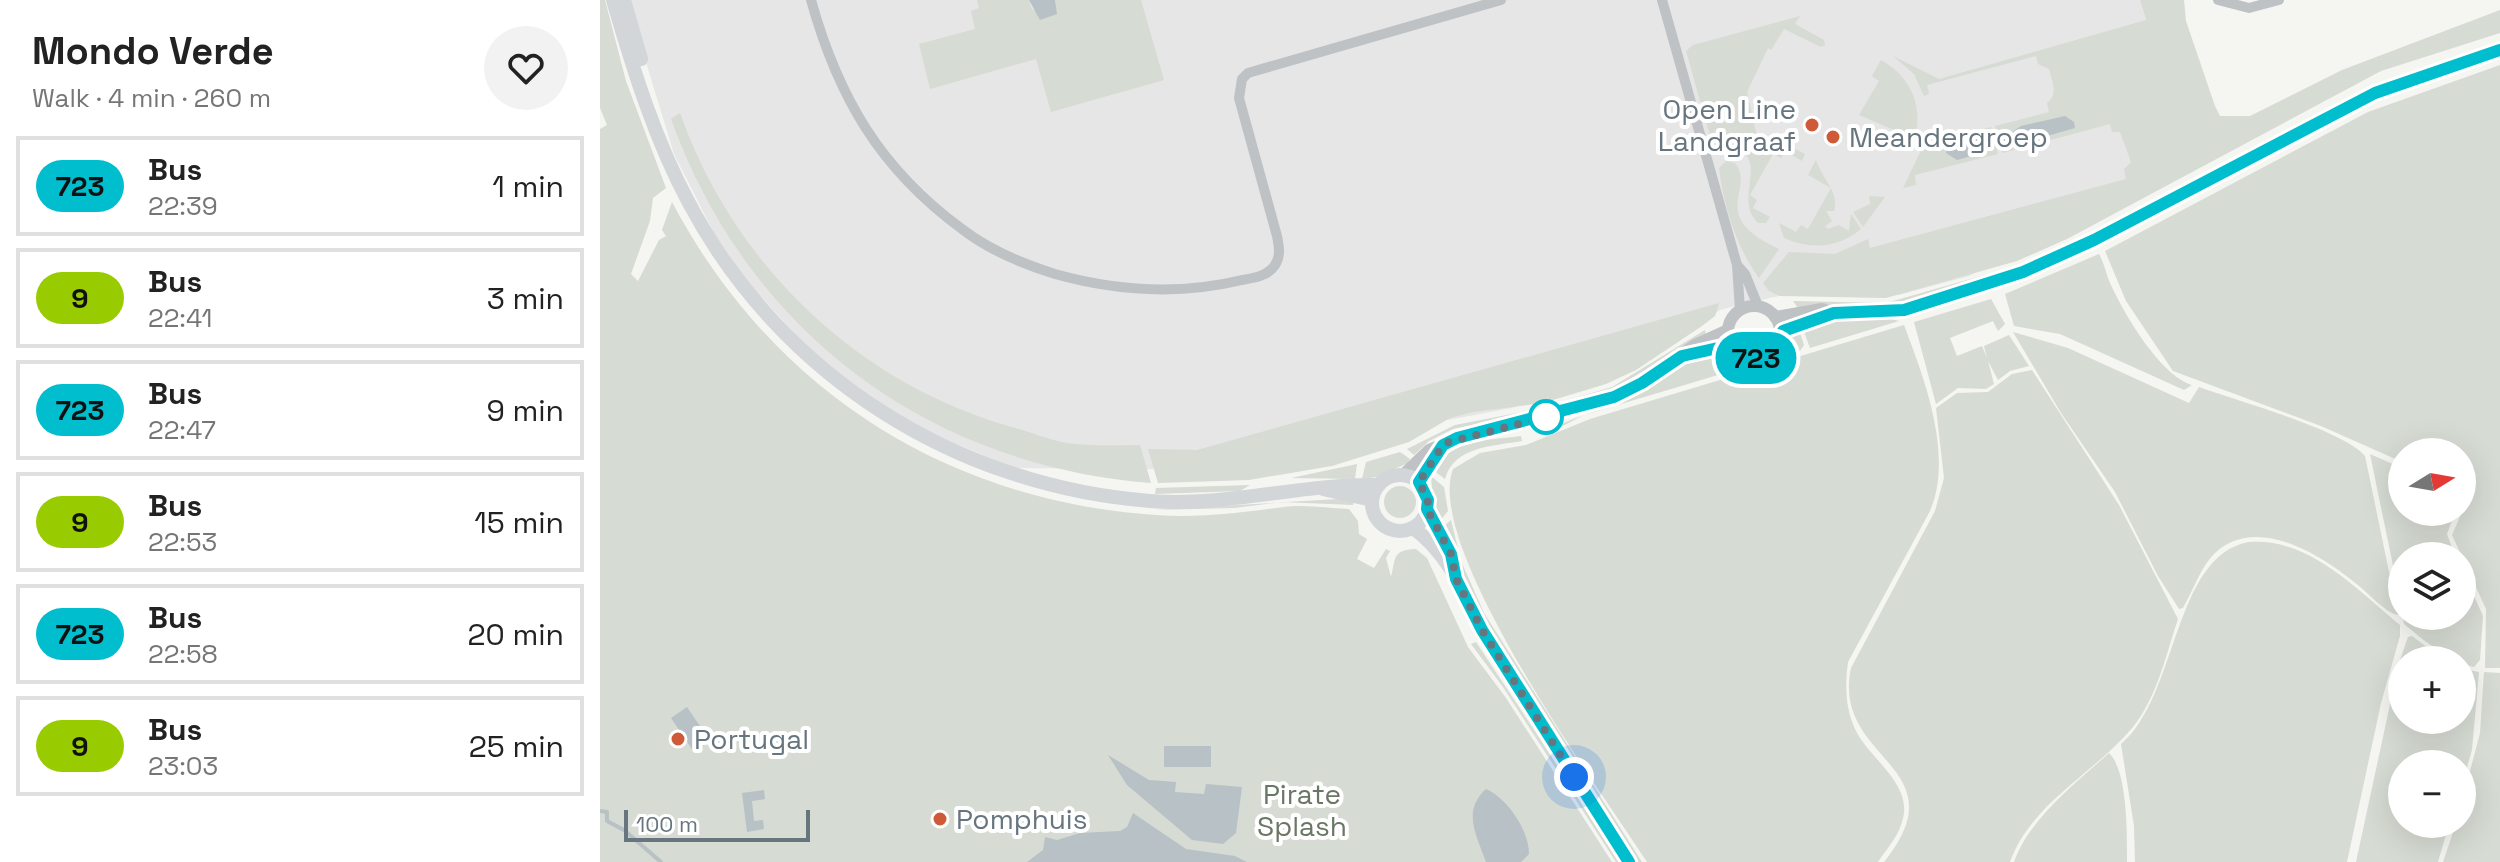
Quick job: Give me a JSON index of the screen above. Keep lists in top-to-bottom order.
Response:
{
  "parks": ["Pirate Splash"],
  "places": [
    "Open Line Landgraaf",
    "Meandergroep",
    "Portugal",
    "Pomphuis"
  ],
  "lines": ["bus line 723"],
  "scale_bar": "100 m",
  "north": "right",
  "page": {
    "heading": ["Mondo Verde", "Walk · 4 min · 260 m"],
    "on_map": "723",
    "list": [
      {
        "mark": "723",
        "name": "Bus",
        "note": "22:39",
        "value": "1 min"
      },
      {
        "mark": "9",
        "name": "Bus",
        "note": "22:41",
        "value": "3 min"
      },
      {
        "mark": "723",
        "name": "Bus",
        "note": "22:47",
        "value": "9 min"
      },
      {
        "mark": "9",
        "name": "Bus",
        "note": "22:53",
        "value": "15 min"
      },
      {
        "mark": "723",
        "name": "Bus",
        "note": "22:58",
        "value": "20 min"
      },
      {
        "mark": "9",
        "name": "Bus",
        "note": "23:03",
        "value": "25 min"
      }
    ],
    "map_buttons": ["+", "−"],
    "scale": "100 m"
  }
}
